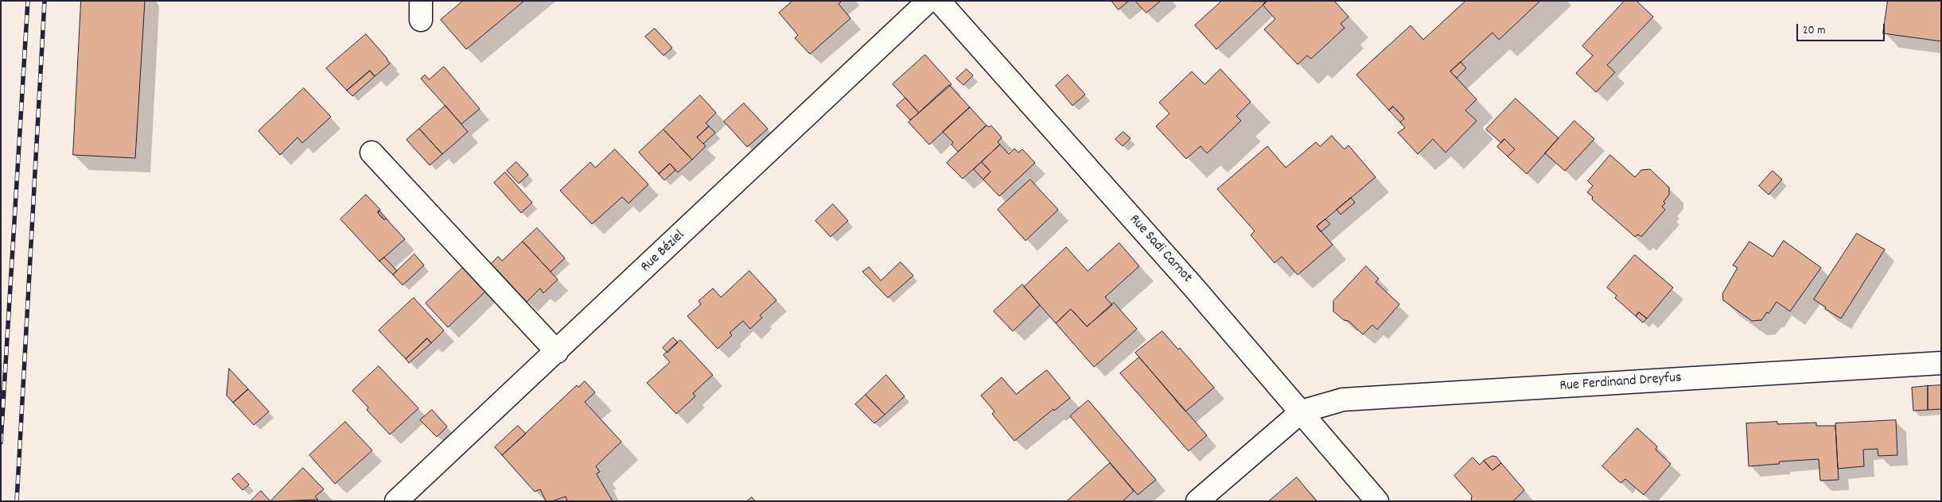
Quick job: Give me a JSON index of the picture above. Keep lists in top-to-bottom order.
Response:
{
  "streets": {
    "street": ["Rue Sadi Carnot", "Rue Béziel", "Rue Ferdinand Dreyfus"]
  },
  "crossings": [
    ["Rue Sadi Carnot", "Rue Ferdinand Dreyfus"]
  ],
  "scale_bar": "20 m"
}
